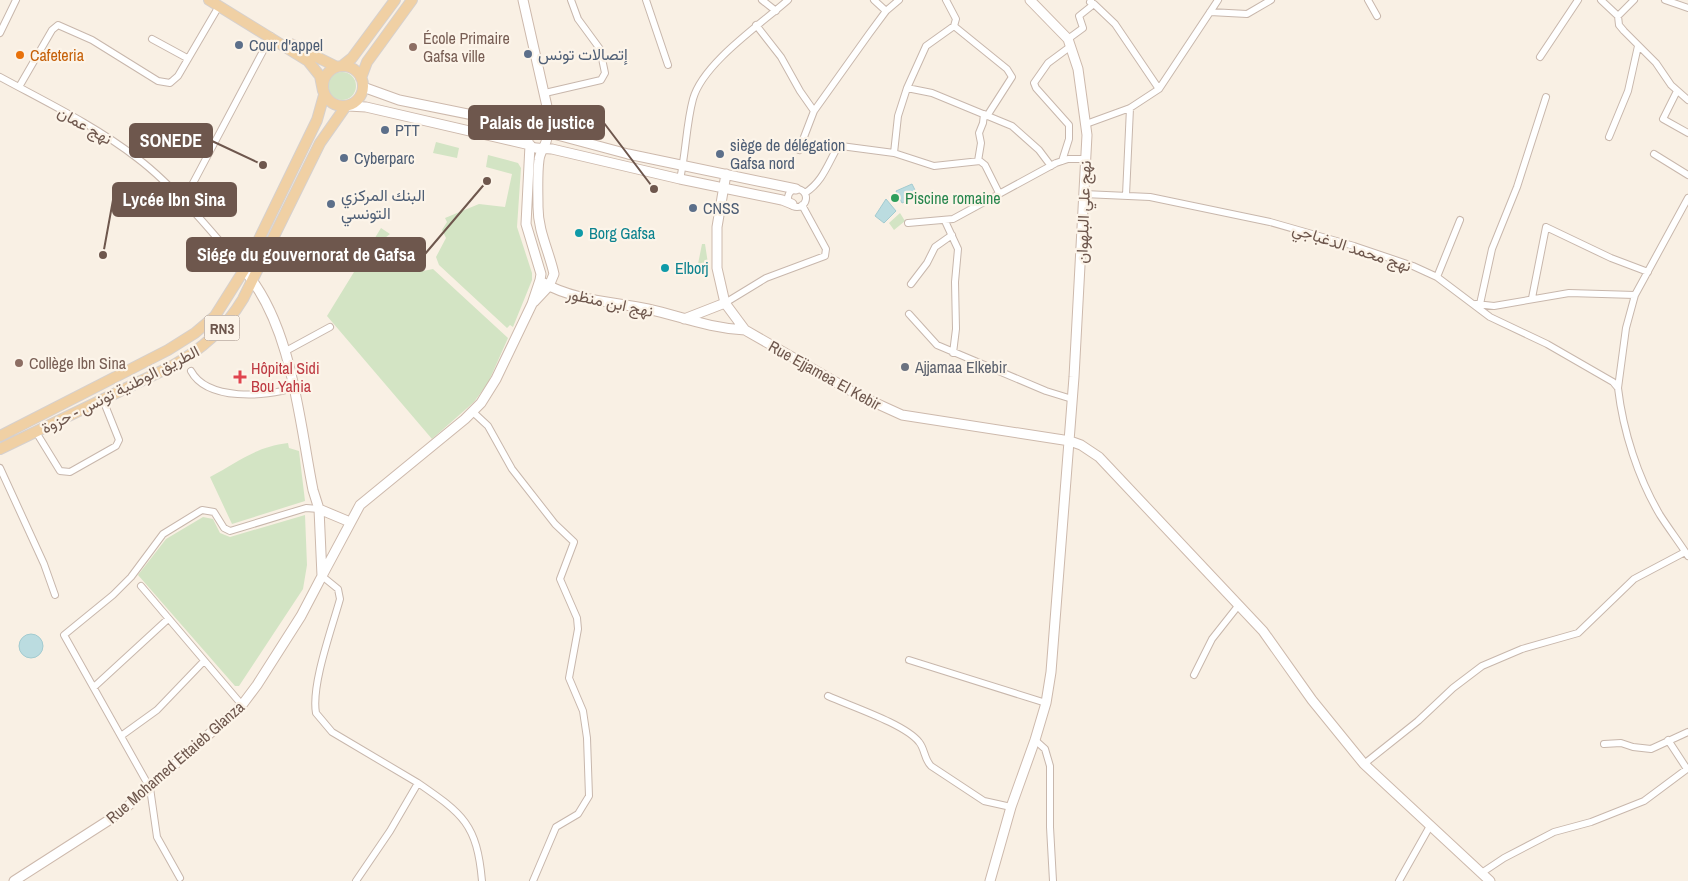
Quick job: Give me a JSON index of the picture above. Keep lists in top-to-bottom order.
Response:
{
  "streets": {
    "main road": ["RN3", "الطريق الوطنية تونس - حزوة"],
    "street": [
      "نهج عمان",
      "نهج علي البلهوان",
      "نهج محمد الدغباجي",
      "نهج ابن منظور",
      "Rue Ejjamea El Kebir",
      "Rue Mohamed Ettaieb Glanza"
    ]
  },
  "crossings": [
    ["نهج عمان", "الطريق الوطنية تونس - حزوة"],
    ["نهج علي البلهوان", "نهج محمد الدغباجي"],
    ["نهج علي البلهوان", "Rue Ejjamea El Kebir"],
    ["نهج ابن منظور", "Rue Ejjamea El Kebir"]
  ],
  "places": {
    "other": [
      "Cour d'appel",
      "École Primaire Gafsa ville",
      "إتصالات تونس",
      "Cafeteria",
      "PTT",
      "siège de délégation Gafsa nord",
      "Cyberparc",
      "SONEDE",
      "Siége du gouvernorat de Gafsa",
      "Palais de justice",
      "Piscine romaine",
      "البنك المركزي التونسي",
      "CNSS",
      "Borg Gafsa",
      "Lycée Ibn Sina",
      "Elborj",
      "Collège Ibn Sina",
      "Ajjamaa Elkebir"
    ],
    "health": ["Hôpital Sidi Bou Yahia"]
  }
}
